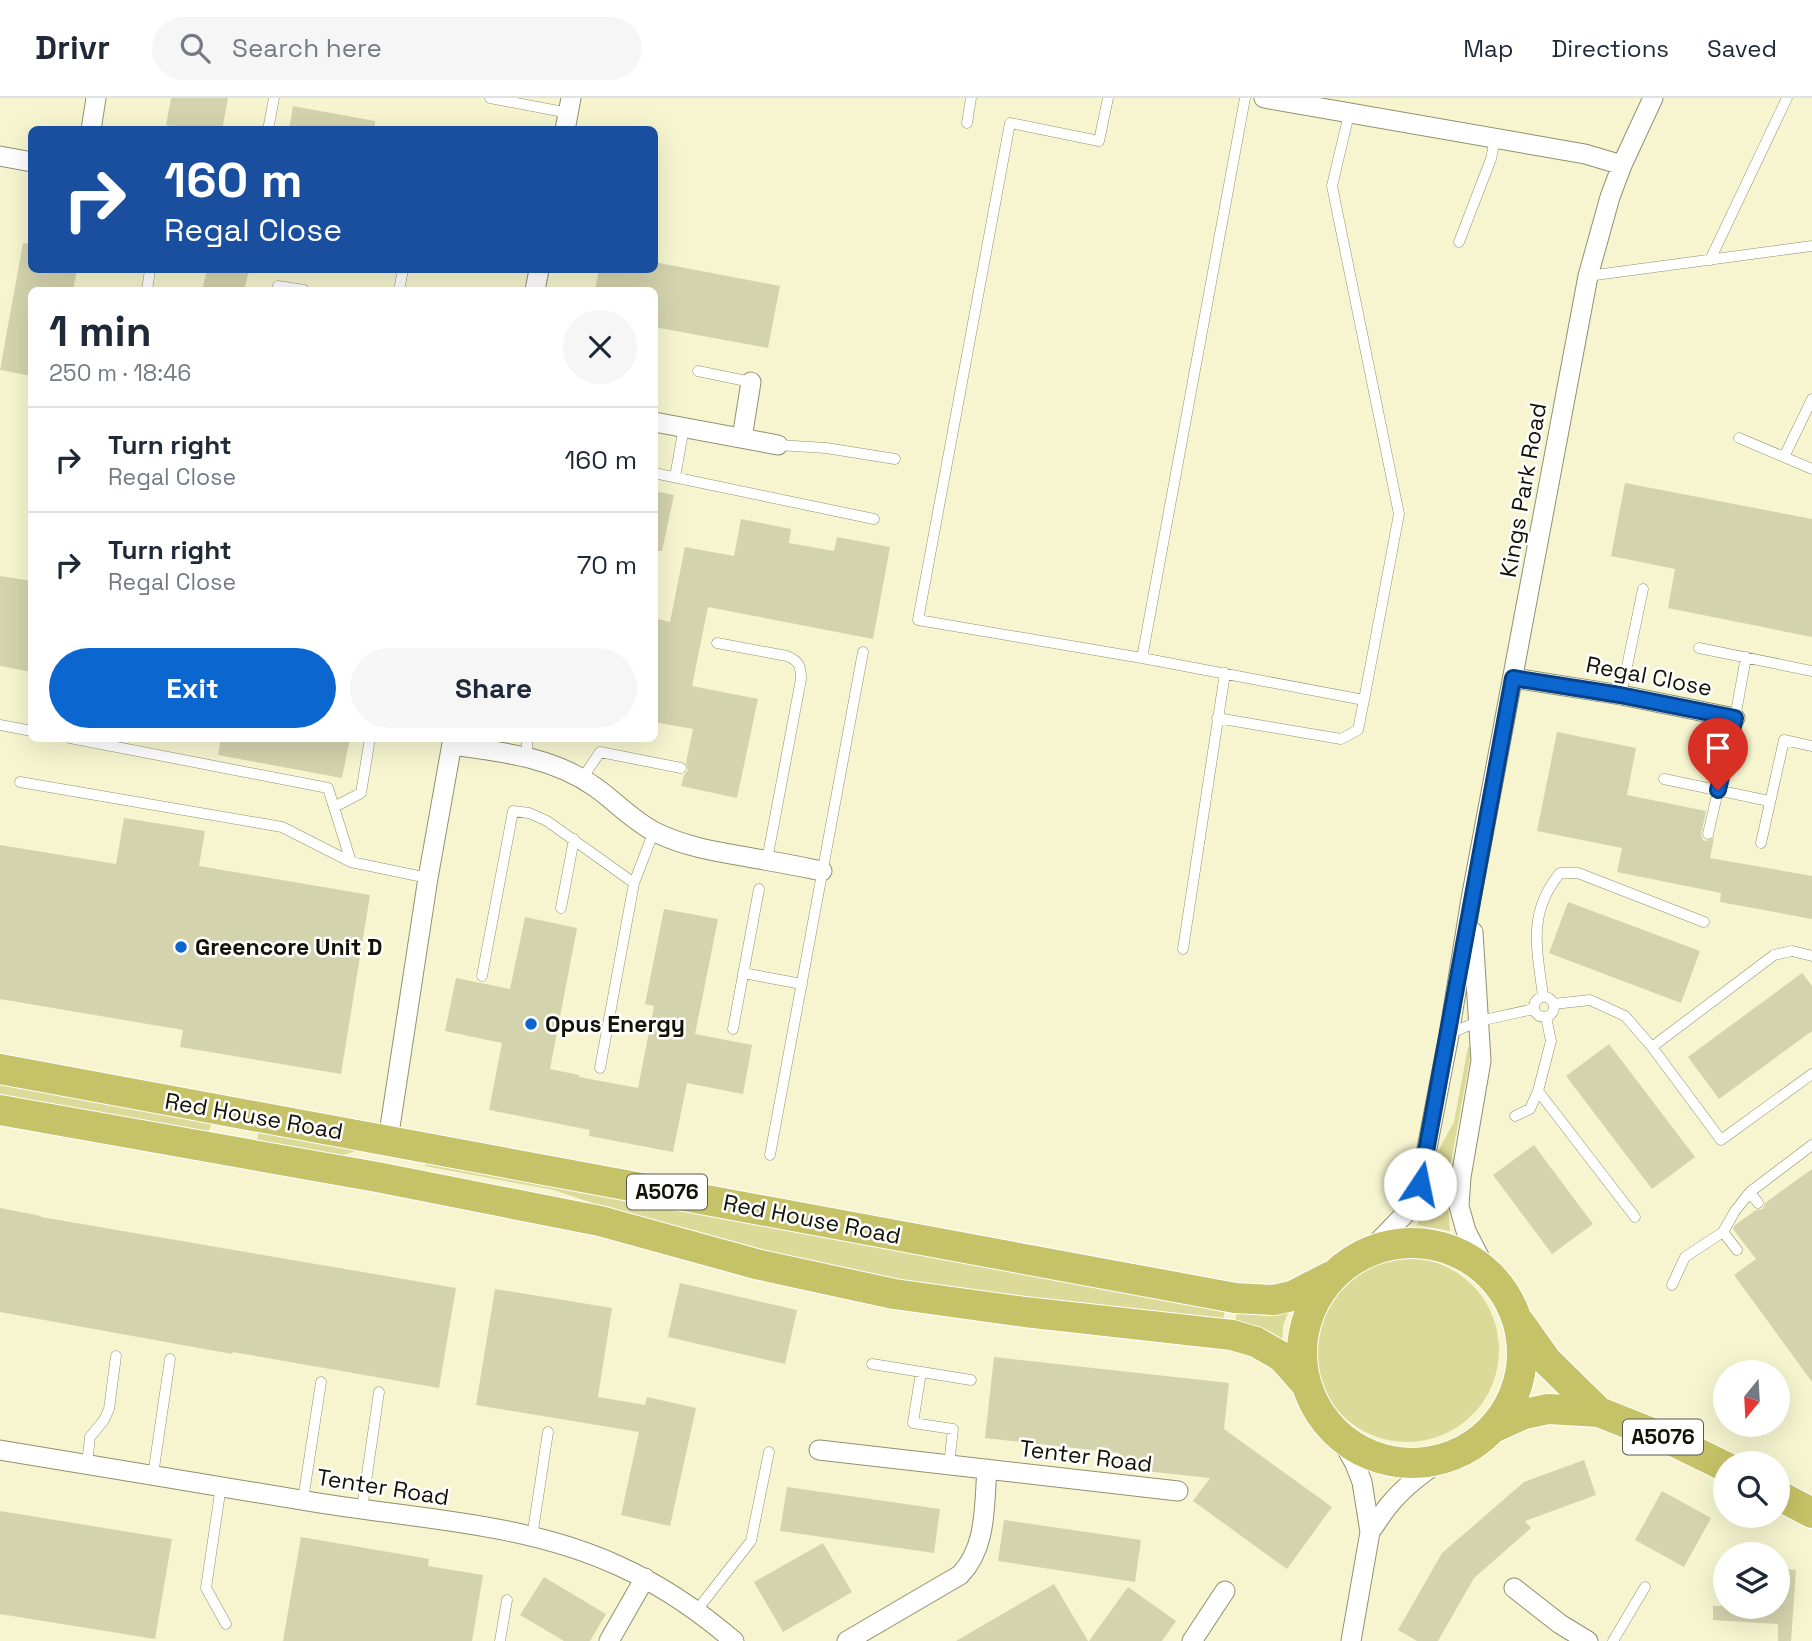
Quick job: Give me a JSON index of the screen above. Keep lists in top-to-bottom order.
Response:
{
  "streets": {
    "main road": ["Red House Road", "A5076"],
    "street": ["Kings Park Road", "Regal Close", "Tenter Road"]
  },
  "crossings": [
    ["Kings Park Road", "Regal Close"],
    ["Kings Park Road", "Red House Road"],
    ["Kings Park Road", "A5076"],
    ["Red House Road", "A5076"]
  ],
  "places": ["Greencore Unit D", "Opus Energy"],
  "north": "bottom",
  "page": {
    "header": "Drivr",
    "search": "Search here",
    "nav": ["Map", "Directions", "Saved"],
    "turn": ["160 m", "Regal Close"],
    "heading": ["1 min", "250 m · 18:46"],
    "list": [
      {
        "name": "Turn right",
        "note": "Regal Close",
        "value": "160 m"
      },
      {
        "name": "Turn right",
        "note": "Regal Close",
        "value": "70 m"
      }
    ],
    "buttons": ["Exit", "Share"]
  }
}
